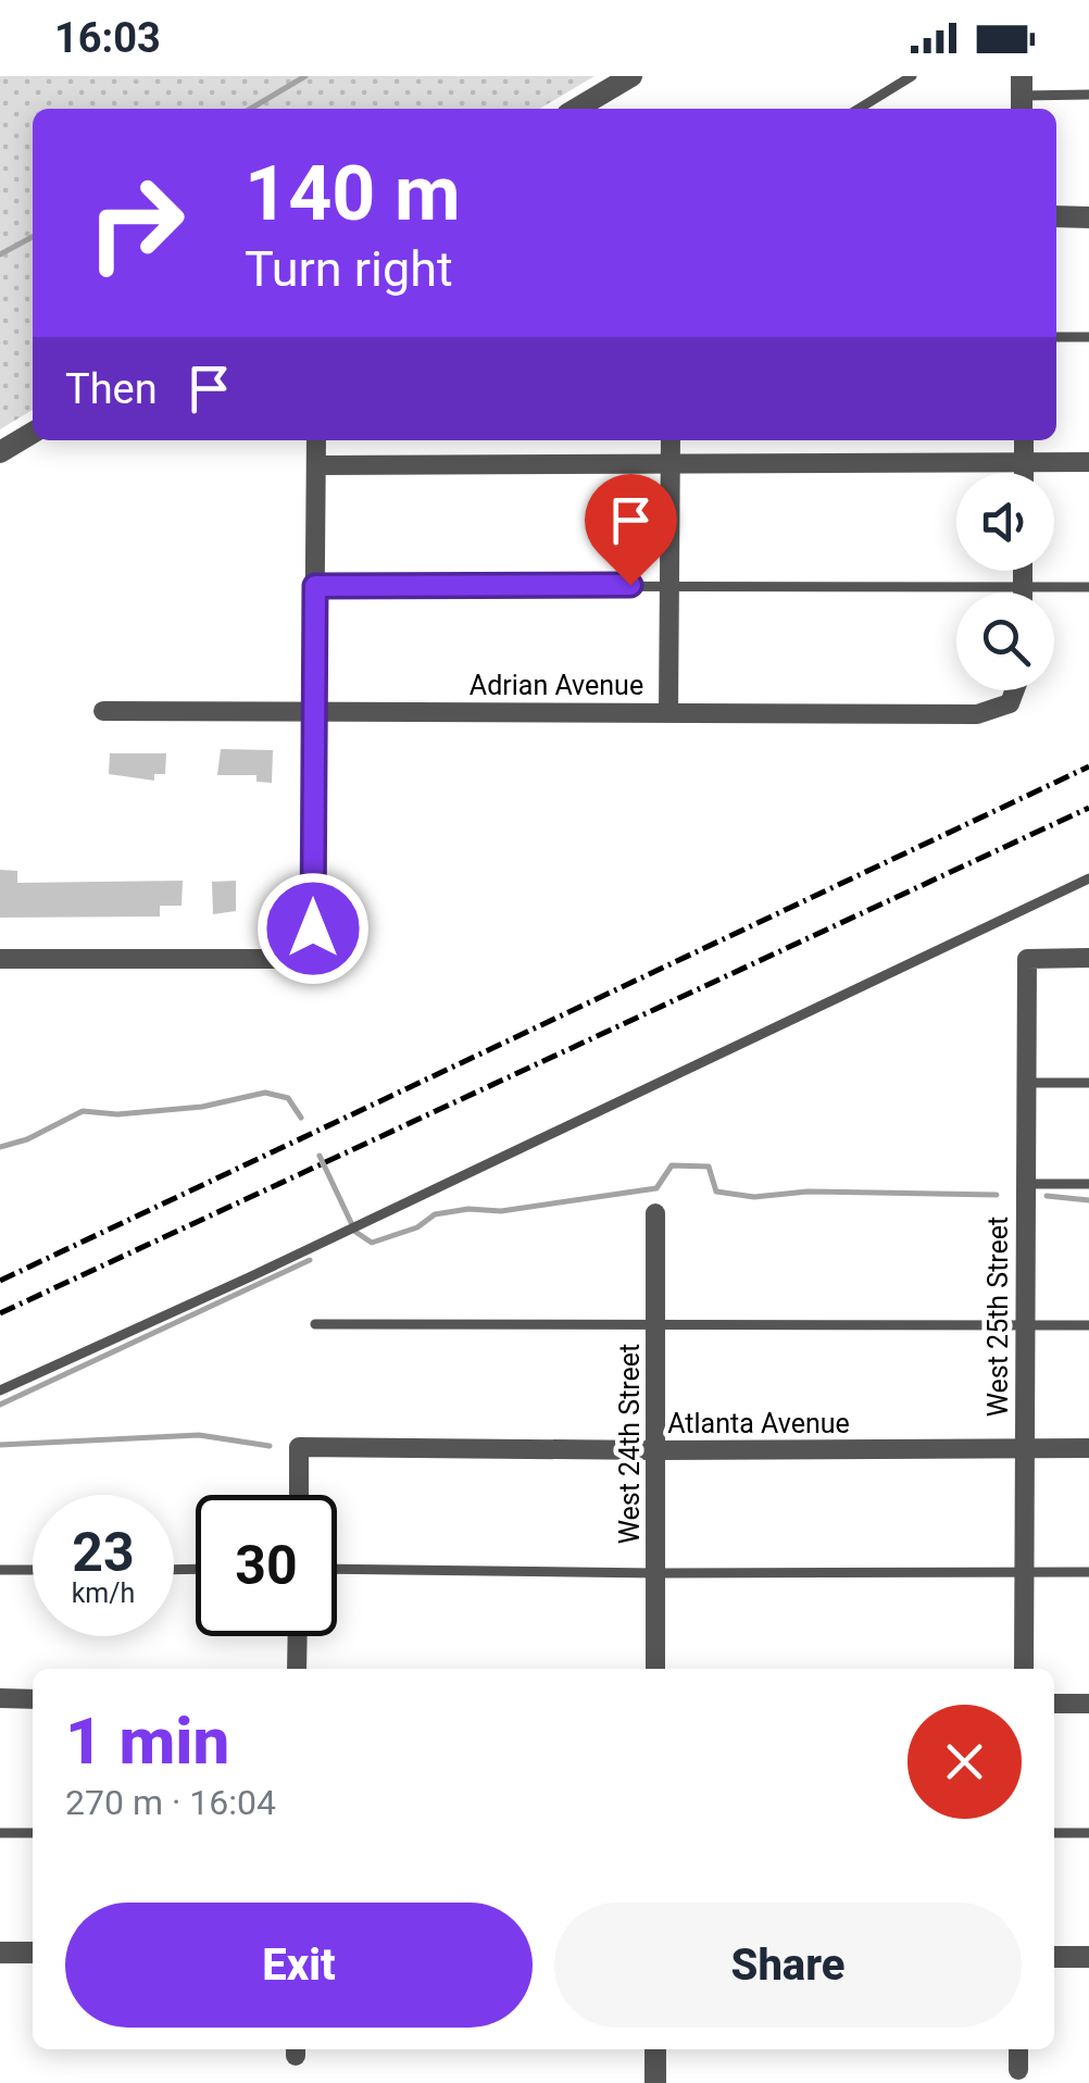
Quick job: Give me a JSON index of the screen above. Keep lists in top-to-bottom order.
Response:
{
  "streets": {
    "street": [
      "Adrian Avenue",
      "West 25th Street",
      "Atlanta Avenue",
      "West 24th Street"
    ]
  },
  "crossings": [
    ["West 25th Street", "Atlanta Avenue"],
    ["Atlanta Avenue", "West 24th Street"]
  ],
  "page": {
    "status": "16:03",
    "turn": ["140 m", "Turn right"],
    "then": "Then",
    "speed": "23 km/h",
    "limit": "30",
    "heading": ["1 min", "270 m · 16:04"],
    "buttons": ["Exit", "Share"]
  }
}
